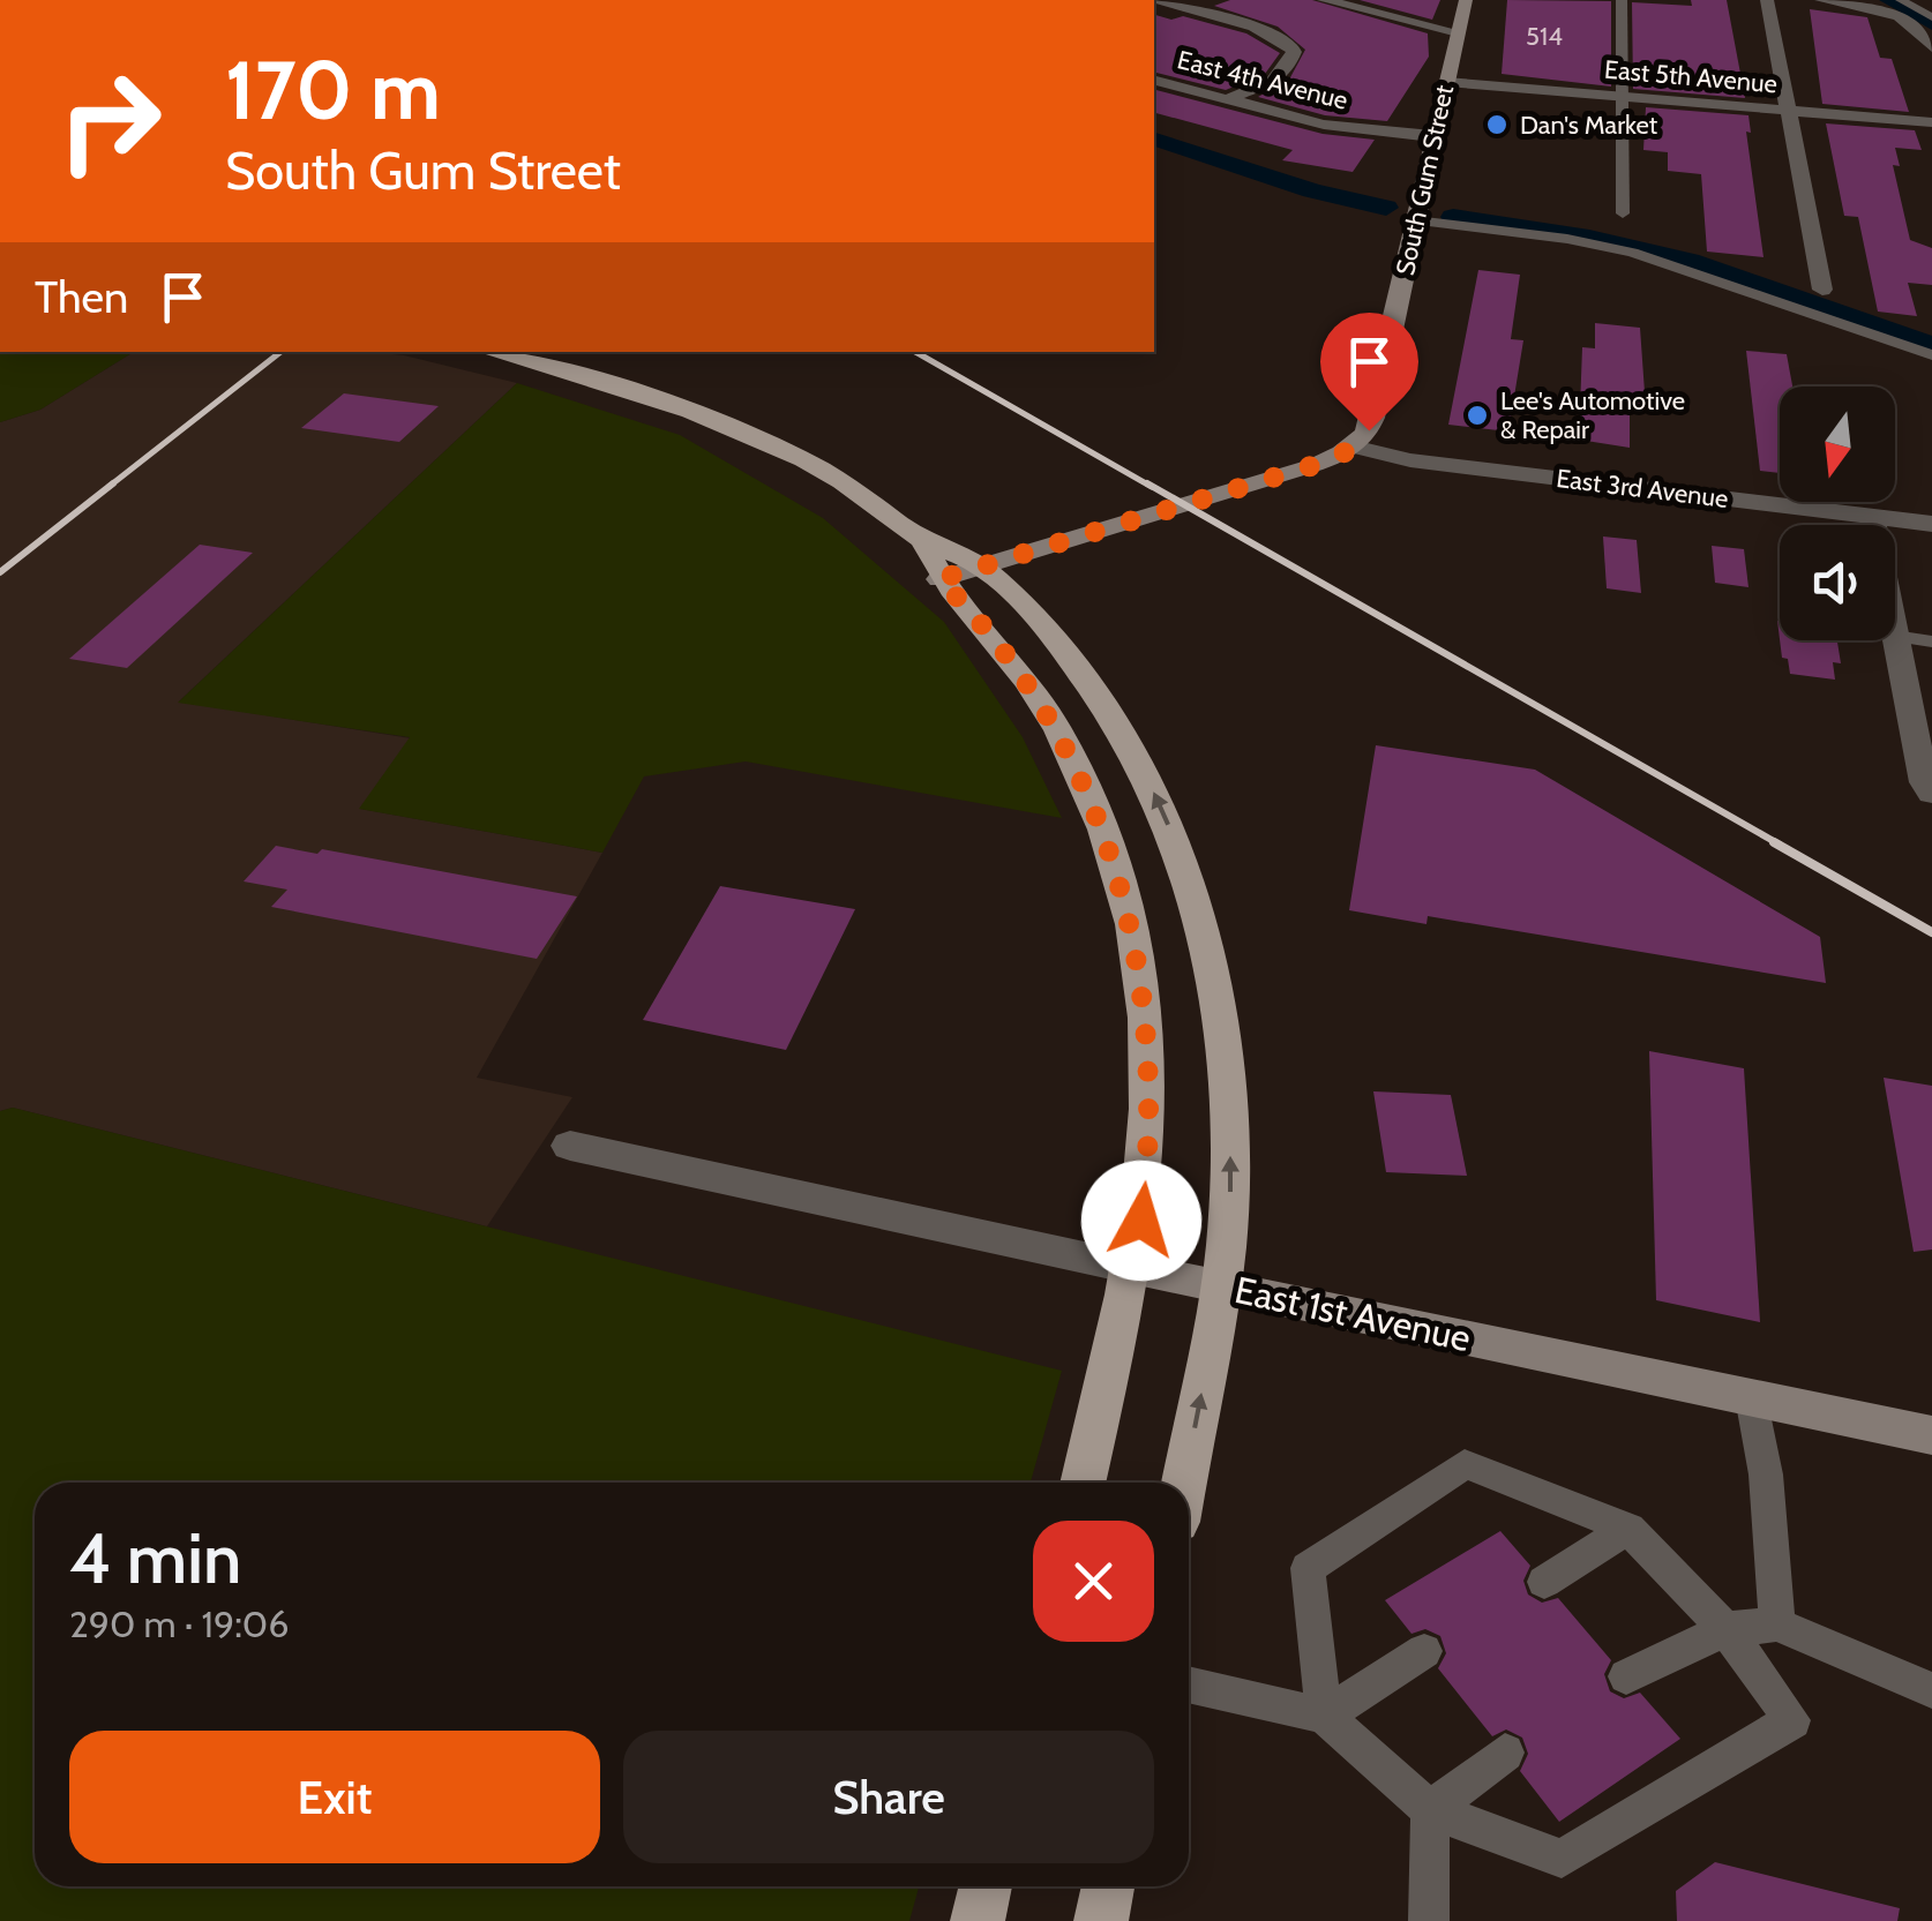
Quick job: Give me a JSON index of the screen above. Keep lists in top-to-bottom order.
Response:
{
  "streets": {
    "main road": ["South Gum Street", "East 1st Avenue"],
    "street": ["East 5th Avenue", "East 4th Avenue", "East 3rd Avenue"]
  },
  "crossings": [
    ["East 5th Avenue", "South Gum Street"],
    ["East 4th Avenue", "South Gum Street"],
    ["South Gum Street", "East 3rd Avenue"]
  ],
  "places": ["Dan's Market", "Lee's Automotive & Repair"],
  "house_numbers": ["514"],
  "north": "bottom",
  "page": {
    "turn": ["170 m", "South Gum Street"],
    "then": "Then",
    "heading": ["4 min", "290 m · 19:06"],
    "buttons": ["Exit", "Share"]
  }
}
